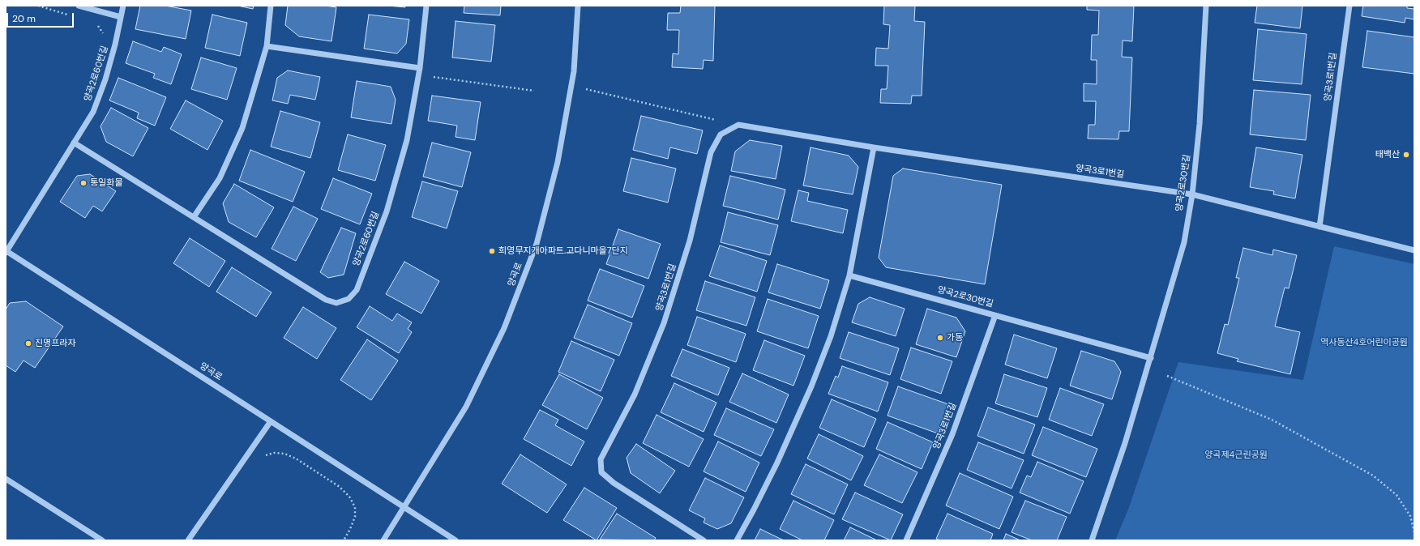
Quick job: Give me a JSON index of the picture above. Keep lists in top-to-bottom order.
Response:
{
  "streets": {
    "street": [
      "양곡2로60번길",
      "양곡3로1번길",
      "양곡2로30번길",
      "양곡로"
    ]
  },
  "crossings": [
    ["양곡2로60번길", "양곡로"],
    ["양곡3로1번길", "양곡2로30번길"]
  ],
  "parks": ["역사동산4호어린이공원", "양곡제4근린공원"],
  "places": [
    "태백산",
    "통일화물",
    "희영무지개아파트.고다니마을7단지",
    "가동",
    "진명프라자"
  ],
  "scale_bar": "20 m"
}
